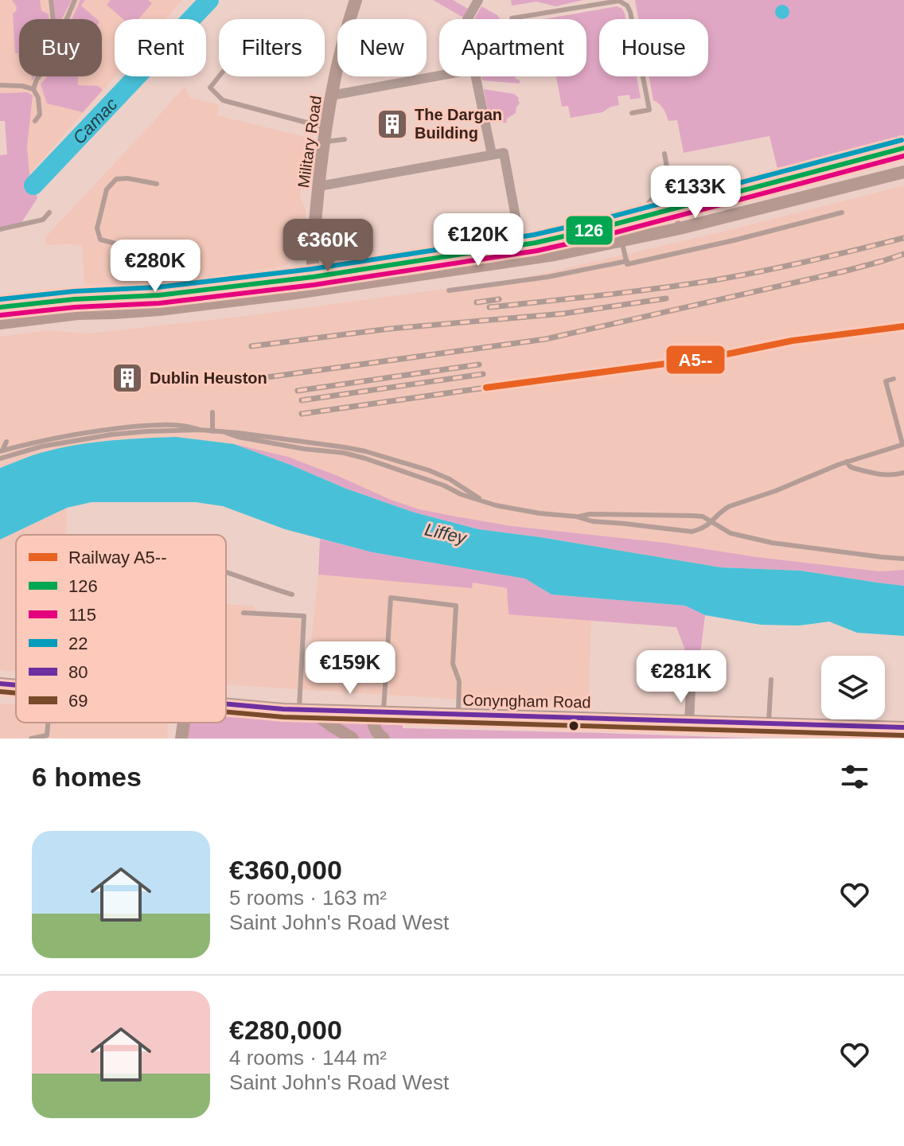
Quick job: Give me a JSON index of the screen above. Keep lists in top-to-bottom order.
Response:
{
  "streets": {
    "main road": ["Military Road", "Conyngham Road"]
  },
  "water": ["Camac", "Liffey"],
  "places": {
    "building": ["The Dargan Building", "Dublin Heuston"]
  },
  "lines": [
    "transit line 22",
    "transit line 126",
    "transit line 115",
    "rail line A5--",
    "transit line 80",
    "transit line 69"
  ],
  "legend": [
    "Railway A5--",
    "126",
    "115",
    "22",
    "80",
    "69"
  ],
  "page": {
    "chip": [
      "Buy",
      "Rent",
      "Filters",
      "New",
      "Apartment",
      "House"
    ],
    "price": [
      "€133K",
      "€120K",
      "€360K",
      "€280K",
      "€159K",
      "€281K"
    ],
    "heading": "6 homes",
    "list": [
      {
        "name": "€360,000",
        "note": "5 rooms · 163 m² · Saint John's Road West"
      },
      {
        "name": "€280,000",
        "note": "4 rooms · 144 m² · Saint John's Road West"
      }
    ]
  }
}
